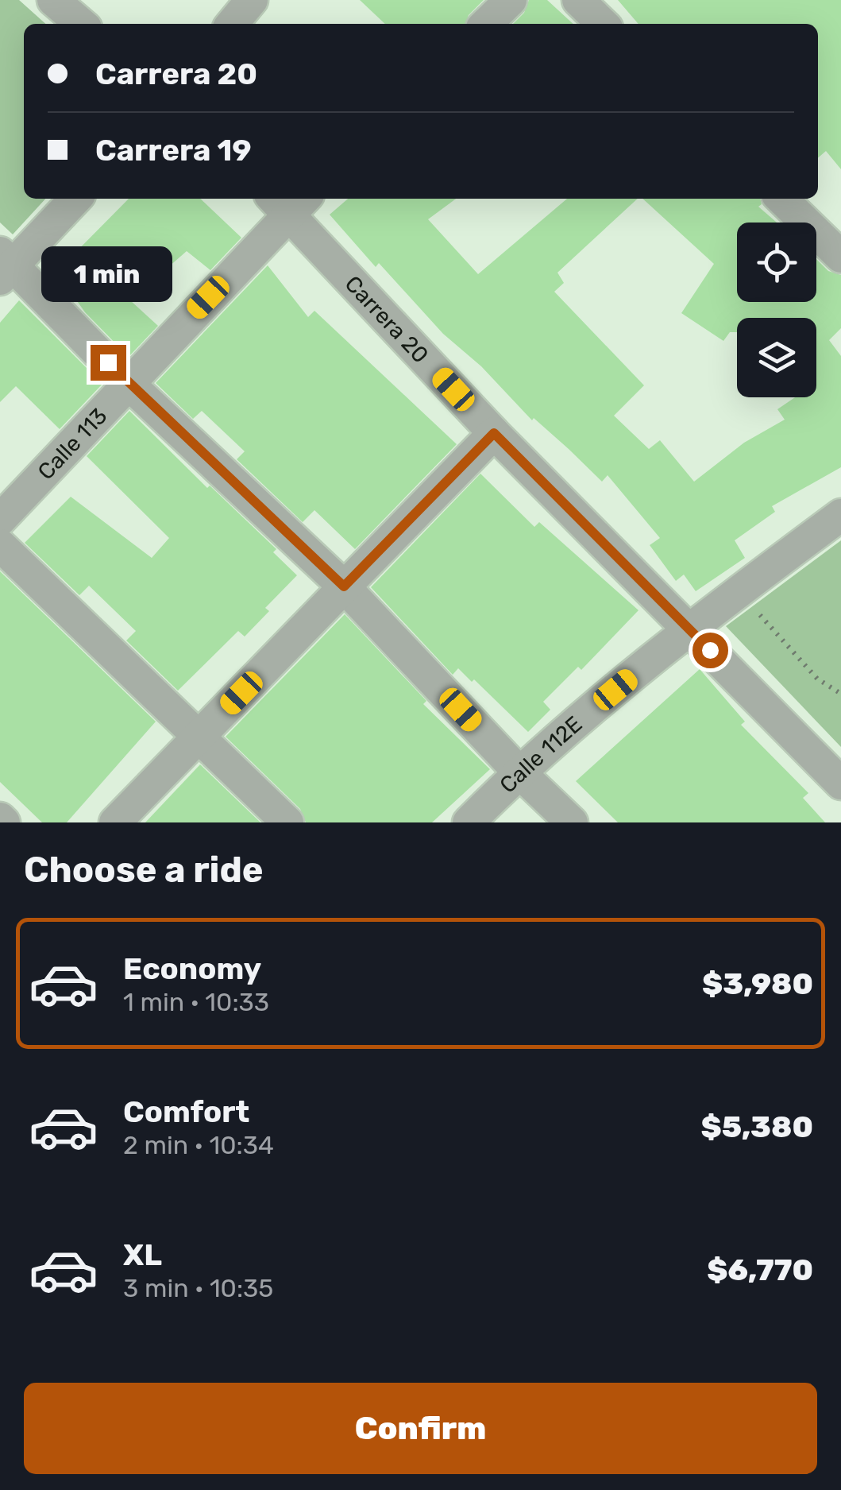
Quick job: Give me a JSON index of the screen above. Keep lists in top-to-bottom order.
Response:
{
  "streets": {
    "street": ["Carrera 20", "Calle 113", "Calle 112E"]
  },
  "crossings": [
    ["Carrera 20", "Calle 113"],
    ["Carrera 20", "Calle 112E"]
  ],
  "page": {
    "banner": ["Carrera 20", "Carrera 19"],
    "bubble": "1 min",
    "heading": "Choose a ride",
    "list": [
      {
        "name": "Economy",
        "note": "1 min · 10:33",
        "value": "$3,980"
      },
      {
        "name": "Comfort",
        "note": "2 min · 10:34",
        "value": "$5,380"
      },
      {
        "name": "XL",
        "note": "3 min · 10:35",
        "value": "$6,770"
      }
    ],
    "buttons": "Confirm"
  }
}
